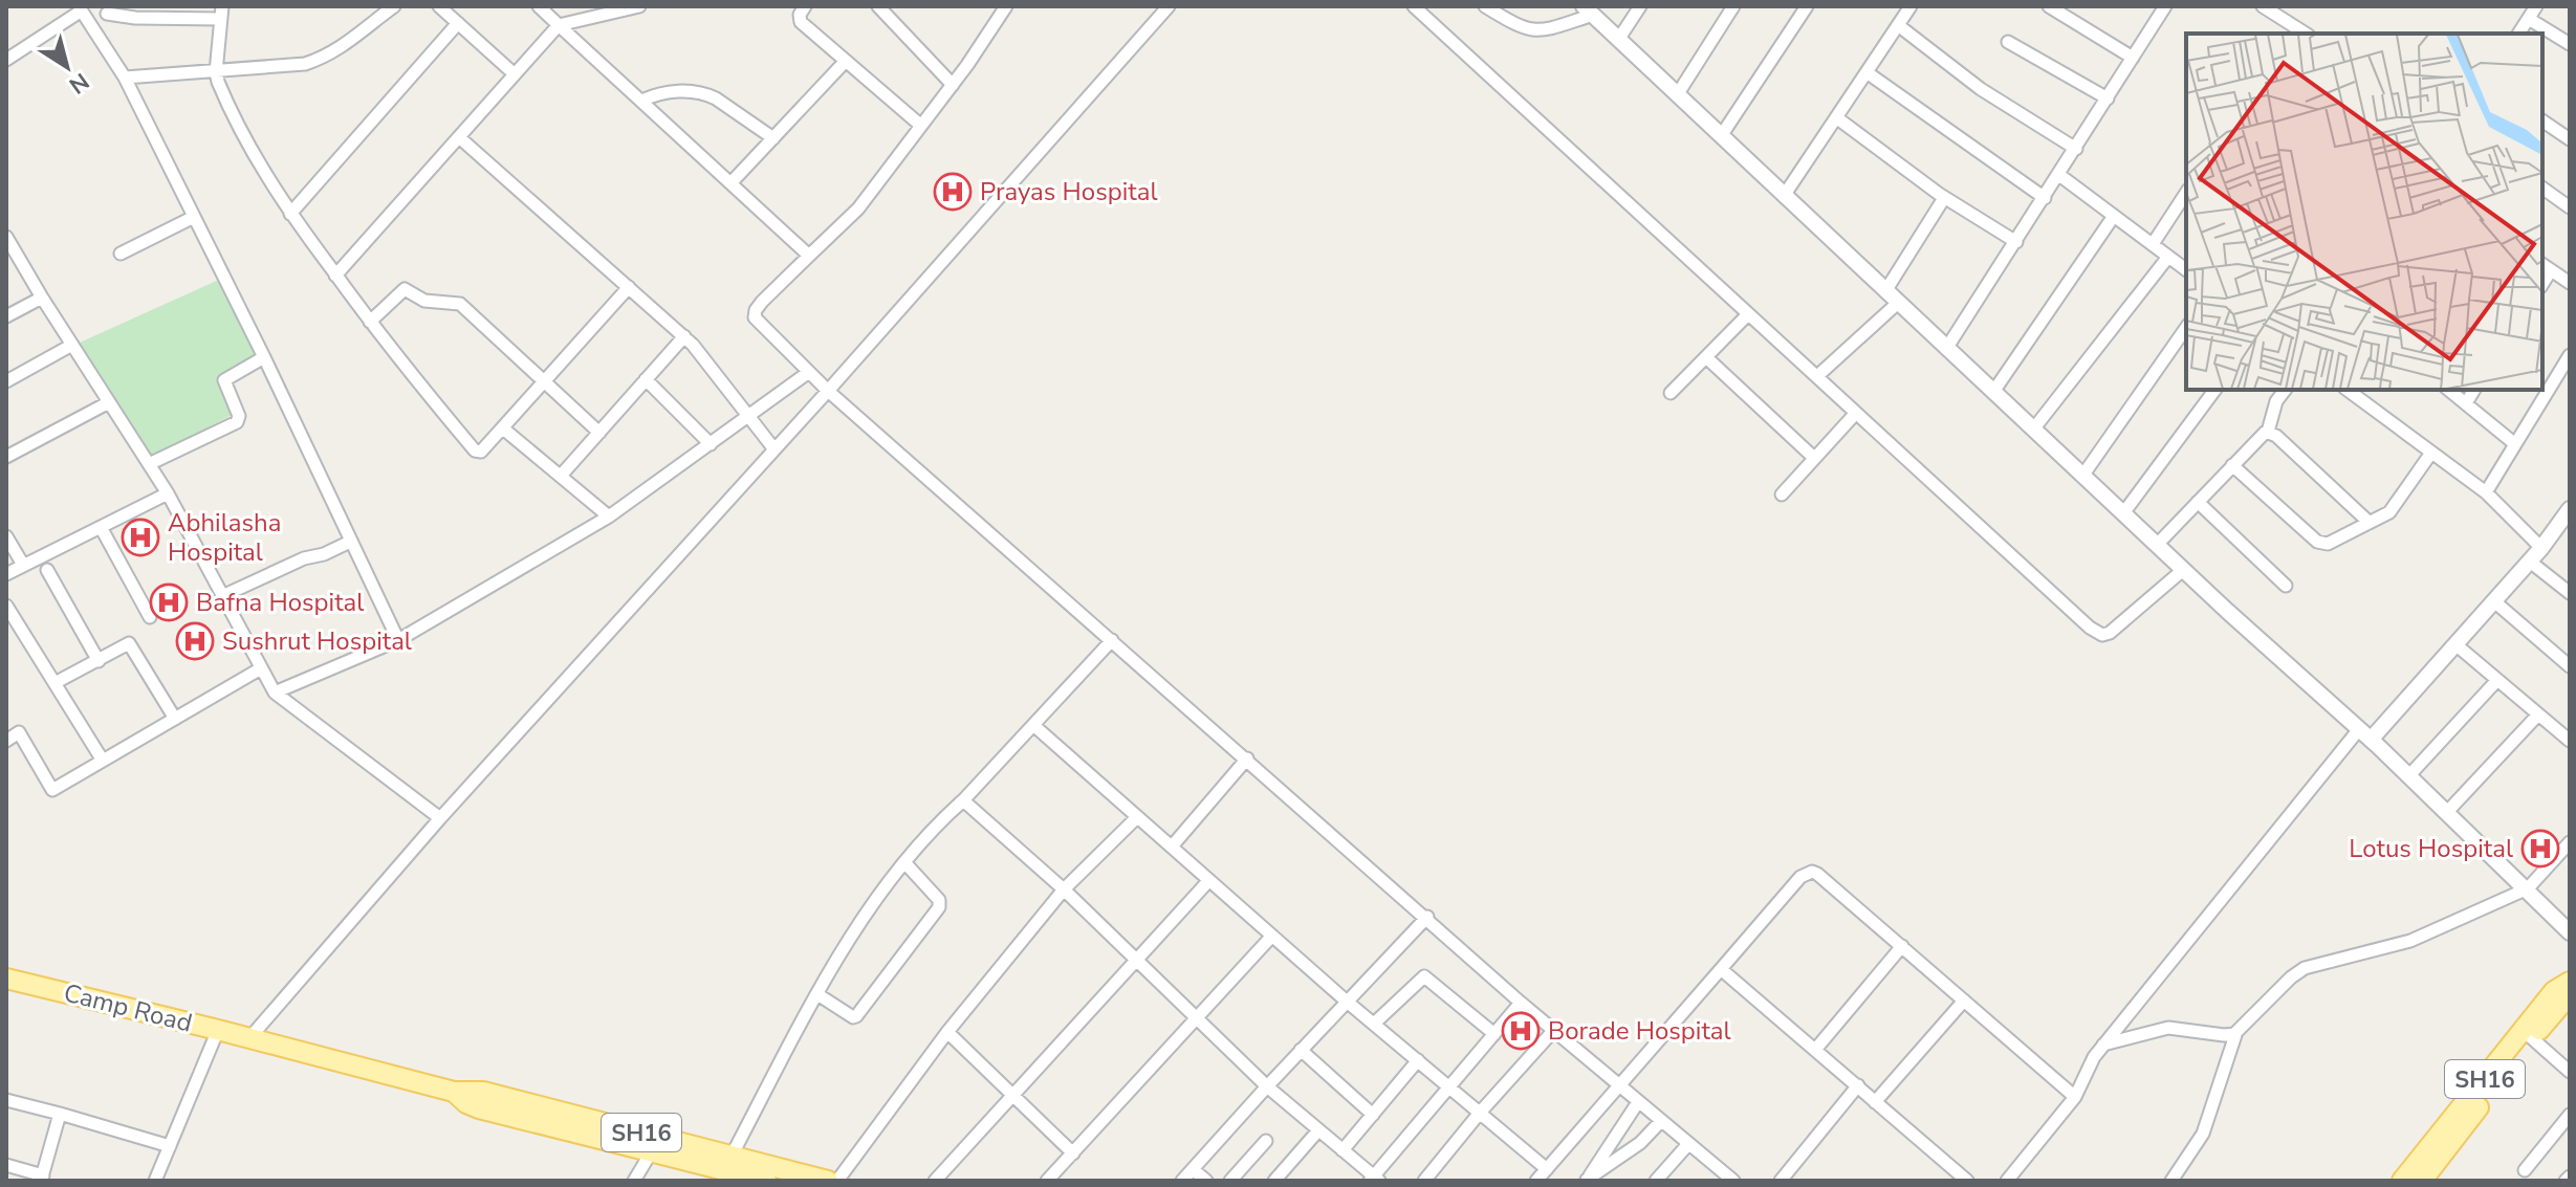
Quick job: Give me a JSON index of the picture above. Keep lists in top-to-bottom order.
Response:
{
  "streets": {
    "main road": ["Camp Road", "SH16"]
  },
  "crossings": [
    ["Camp Road", "SH16"]
  ],
  "places": {
    "hospital": [
      "Prayas Hospital",
      "Abhilasha Hospital",
      "Bafna Hospital",
      "Sushrut Hospital",
      "Lotus Hospital",
      "Borade Hospital"
    ]
  },
  "north": "bottom right"
}
